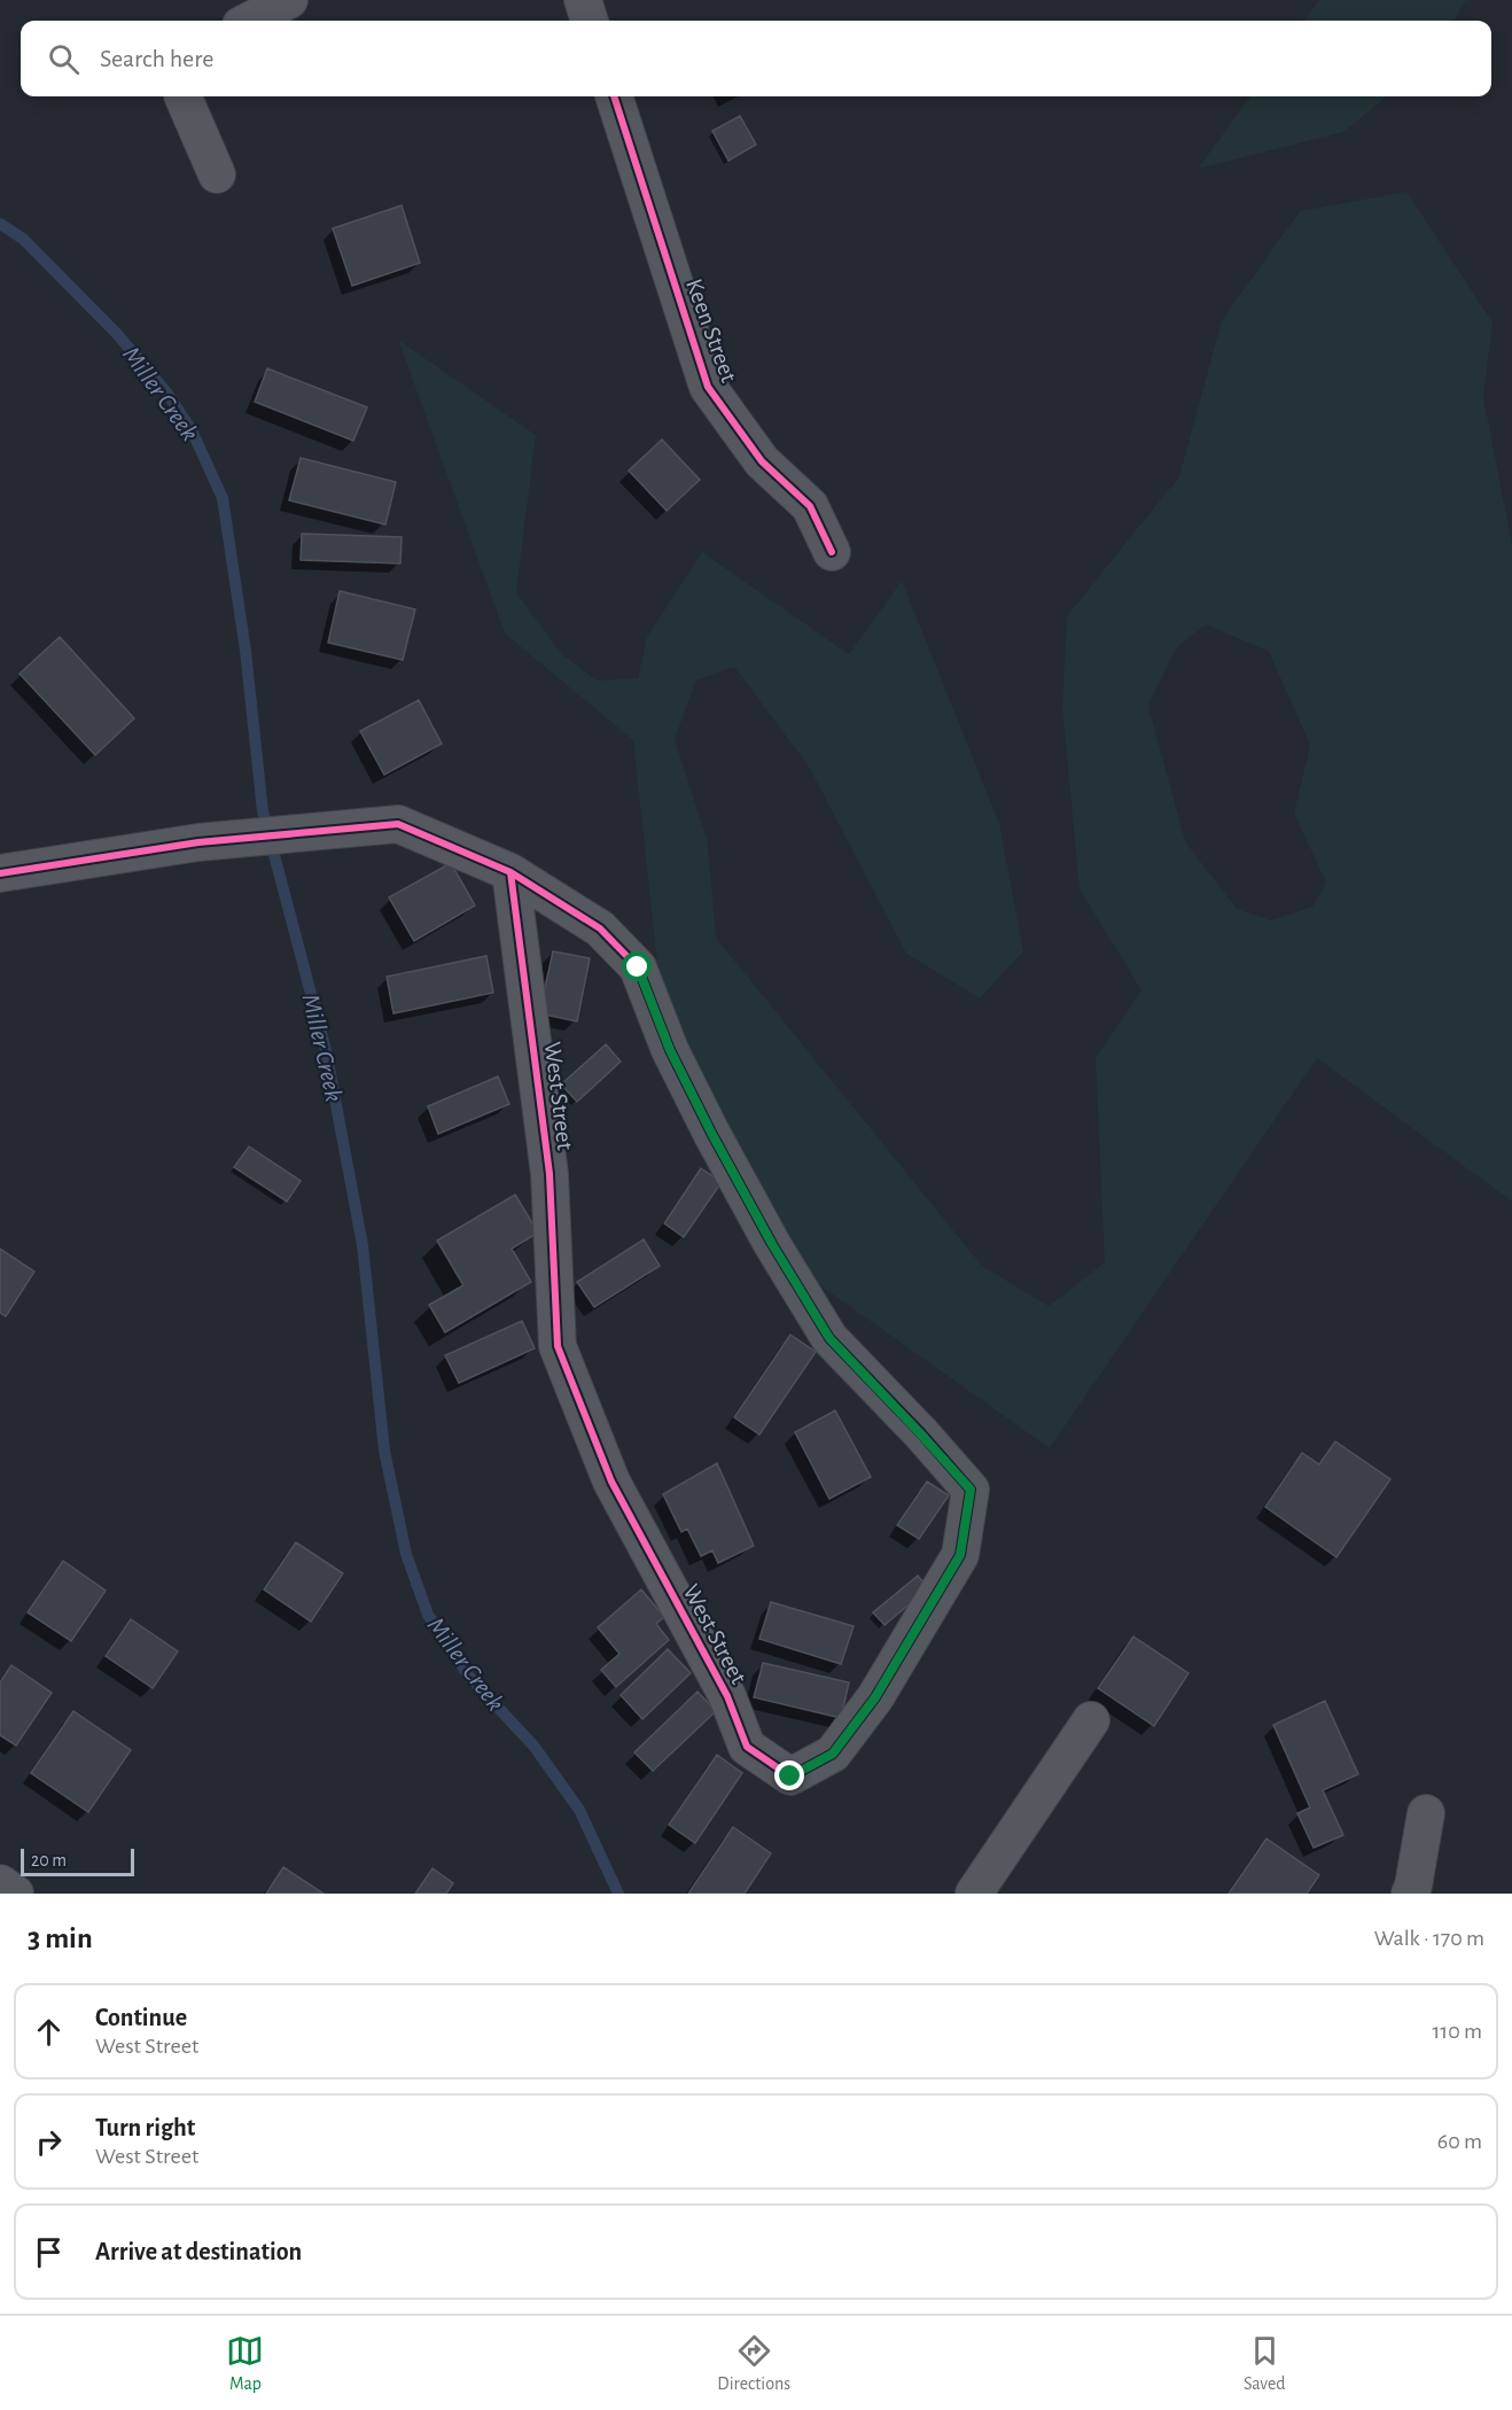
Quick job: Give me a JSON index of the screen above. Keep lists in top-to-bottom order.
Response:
{
  "streets": {
    "street": ["Keen Street", "West Street"]
  },
  "water": ["Miller Creek"],
  "scale_bar": "20 m",
  "page": {
    "search": "Search here",
    "scale": "20 m",
    "heading": ["3 min", "Walk · 170 m"],
    "list": [
      ["Continue", "West Street", "110 m"],
      ["Turn right", "West Street", "60 m"],
      "Arrive at destination"
    ],
    "nav": ["Map", "Directions", "Saved"]
  }
}
